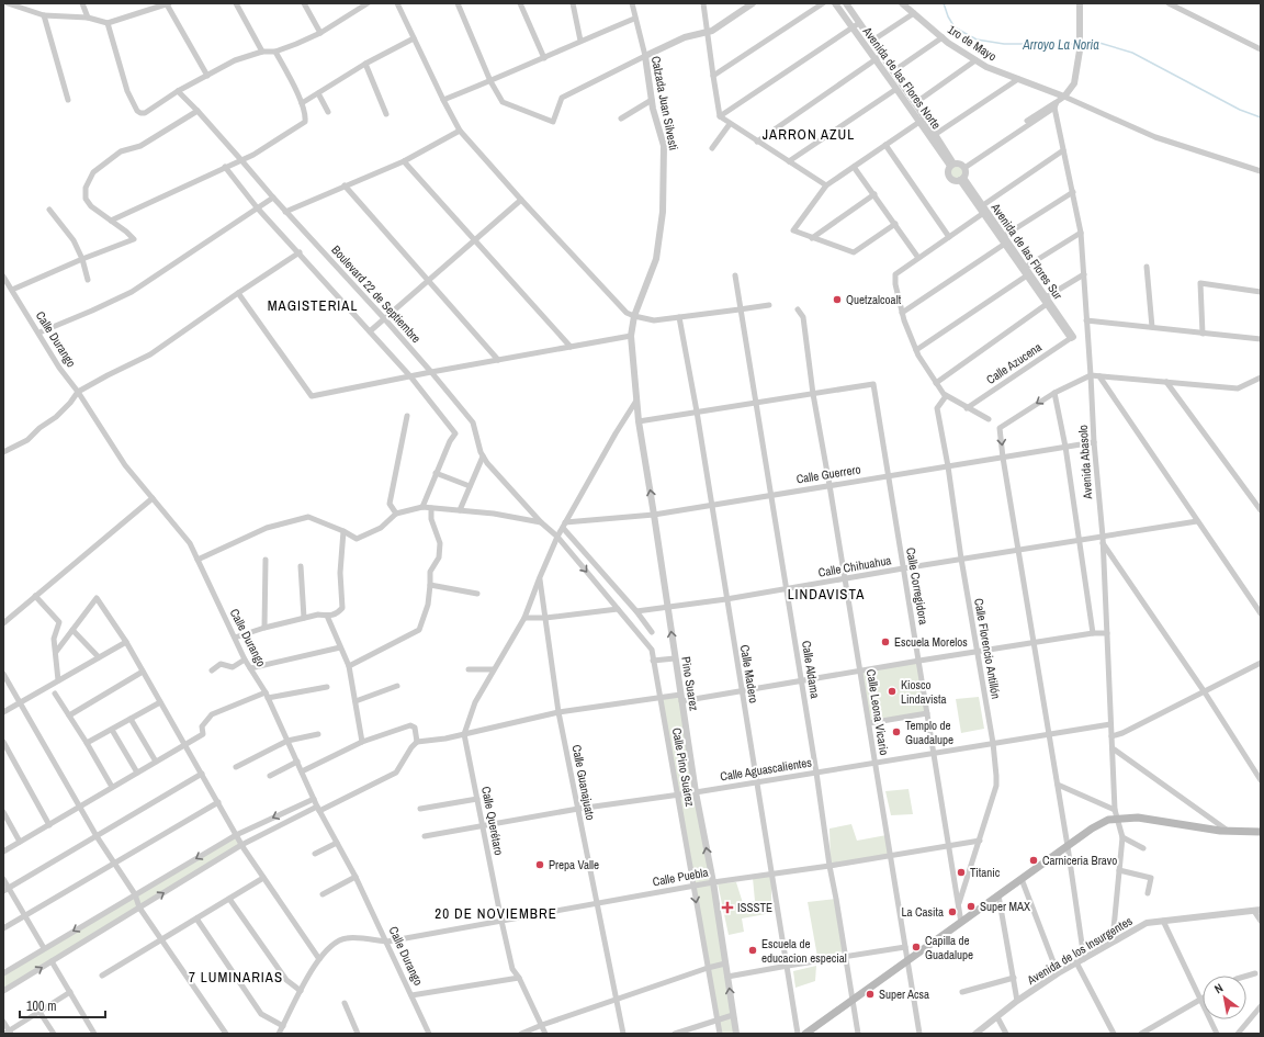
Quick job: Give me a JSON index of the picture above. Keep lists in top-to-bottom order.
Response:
{
  "streets": {
    "street": [
      "1ro de Mayo",
      "Avenida de las Flores Norte",
      "Calzada Juan Silvesti",
      "Avenida de las Flores Sur",
      "Boulevard 22 de Septiembre",
      "Calle Durango",
      "Calle Azucena",
      "Avenida Abasolo",
      "Calle Guerrero",
      "Calle Chihuahua",
      "Calle Corregidora",
      "Calle Florencio Antillón",
      "Calle Aldama",
      "Calle Madero",
      "Pino Suarez",
      "Calle Leona Vicario",
      "Calle Pino Suárez",
      "Calle Aguascalientes",
      "Calle Guanajuato",
      "Calle Querétaro",
      "Calle Puebla",
      "Avenida de los Insurgentes"
    ]
  },
  "crossings": [
    ["Avenida de las Flores Norte", "Avenida de las Flores Sur"],
    ["Calzada Juan Silvesti", "Pino Suarez"],
    ["Avenida de las Flores Sur", "Calle Azucena"],
    ["Calle Durango", "Calle Puebla"],
    ["Avenida Abasolo", "Calle Guerrero"],
    ["Avenida Abasolo", "Calle Chihuahua"],
    ["Avenida Abasolo", "Calle Aguascalientes"],
    ["Calle Guerrero", "Calle Corregidora"],
    ["Calle Guerrero", "Calle Florencio Antillón"],
    ["Calle Guerrero", "Calle Aldama"],
    ["Calle Guerrero", "Calle Madero"],
    ["Calle Guerrero", "Pino Suarez"],
    ["Calle Guerrero", "Calle Leona Vicario"],
    ["Calle Chihuahua", "Calle Corregidora"],
    ["Calle Chihuahua", "Calle Florencio Antillón"],
    ["Calle Chihuahua", "Calle Aldama"],
    ["Calle Chihuahua", "Calle Madero"],
    ["Calle Chihuahua", "Pino Suarez"],
    ["Calle Chihuahua", "Calle Leona Vicario"],
    ["Calle Corregidora", "Calle Florencio Antillón"],
    ["Calle Corregidora", "Calle Leona Vicario"],
    ["Calle Corregidora", "Calle Aguascalientes"],
    ["Calle Corregidora", "Calle Puebla"],
    ["Calle Florencio Antillón", "Calle Aguascalientes"],
    ["Calle Florencio Antillón", "Calle Puebla"],
    ["Calle Aldama", "Calle Aguascalientes"],
    ["Calle Aldama", "Calle Puebla"],
    ["Calle Madero", "Calle Aguascalientes"],
    ["Calle Madero", "Calle Puebla"],
    ["Pino Suarez", "Calle Aguascalientes"],
    ["Pino Suarez", "Calle Puebla"],
    ["Calle Leona Vicario", "Calle Aguascalientes"],
    ["Calle Leona Vicario", "Calle Puebla"],
    ["Calle Pino Suárez", "Calle Aguascalientes"],
    ["Calle Pino Suárez", "Calle Puebla"],
    ["Calle Aguascalientes", "Calle Guanajuato"],
    ["Calle Aguascalientes", "Calle Querétaro"],
    ["Calle Guanajuato", "Calle Puebla"],
    ["Calle Querétaro", "Calle Puebla"]
  ],
  "one_way": ["Pino Suarez"],
  "districts": [
    "JARRON AZUL",
    "MAGISTERIAL",
    "LINDAVISTA",
    "20 DE NOVIEMBRE",
    "7 LUMINARIAS"
  ],
  "water": ["Arroyo La Noria"],
  "places": {
    "other": [
      "Quetzalcoalt",
      "Escuela Morelos",
      "Kiosco Lindavista",
      "Templo de Guadalupe",
      "Carniceria Bravo",
      "Prepa Valle",
      "Titanic",
      "Super MAX",
      "La Casita",
      "Capilla de Guadalupe",
      "Escuela de educacion especial",
      "Super Acsa"
    ],
    "health": ["ISSSTE"]
  },
  "scale_bar": "100 m",
  "north": "top left"
}
